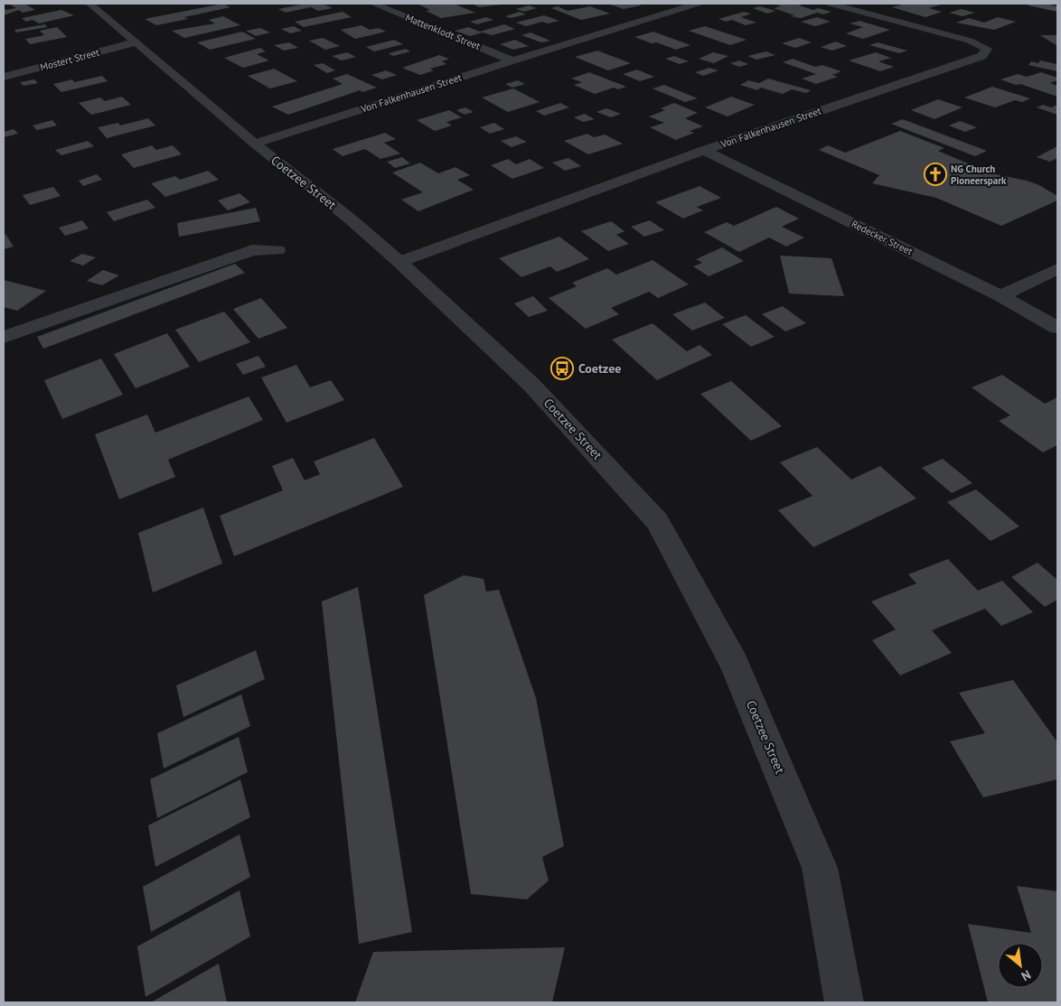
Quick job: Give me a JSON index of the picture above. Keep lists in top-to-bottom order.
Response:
{
  "streets": {
    "street": [
      "Mattenklodt Street",
      "Mostert Street",
      "Von Falkenhausen Street",
      "Coetzee Street",
      "Redecker Street"
    ]
  },
  "crossings": [
    ["Mattenklodt Street", "Von Falkenhausen Street"],
    ["Mostert Street", "Coetzee Street"],
    ["Von Falkenhausen Street", "Coetzee Street"],
    ["Von Falkenhausen Street", "Redecker Street"]
  ],
  "places": {
    "church": ["NG Church Pioneerspark"],
    "bus stop": ["Coetzee"]
  },
  "north": "bottom right"
}
